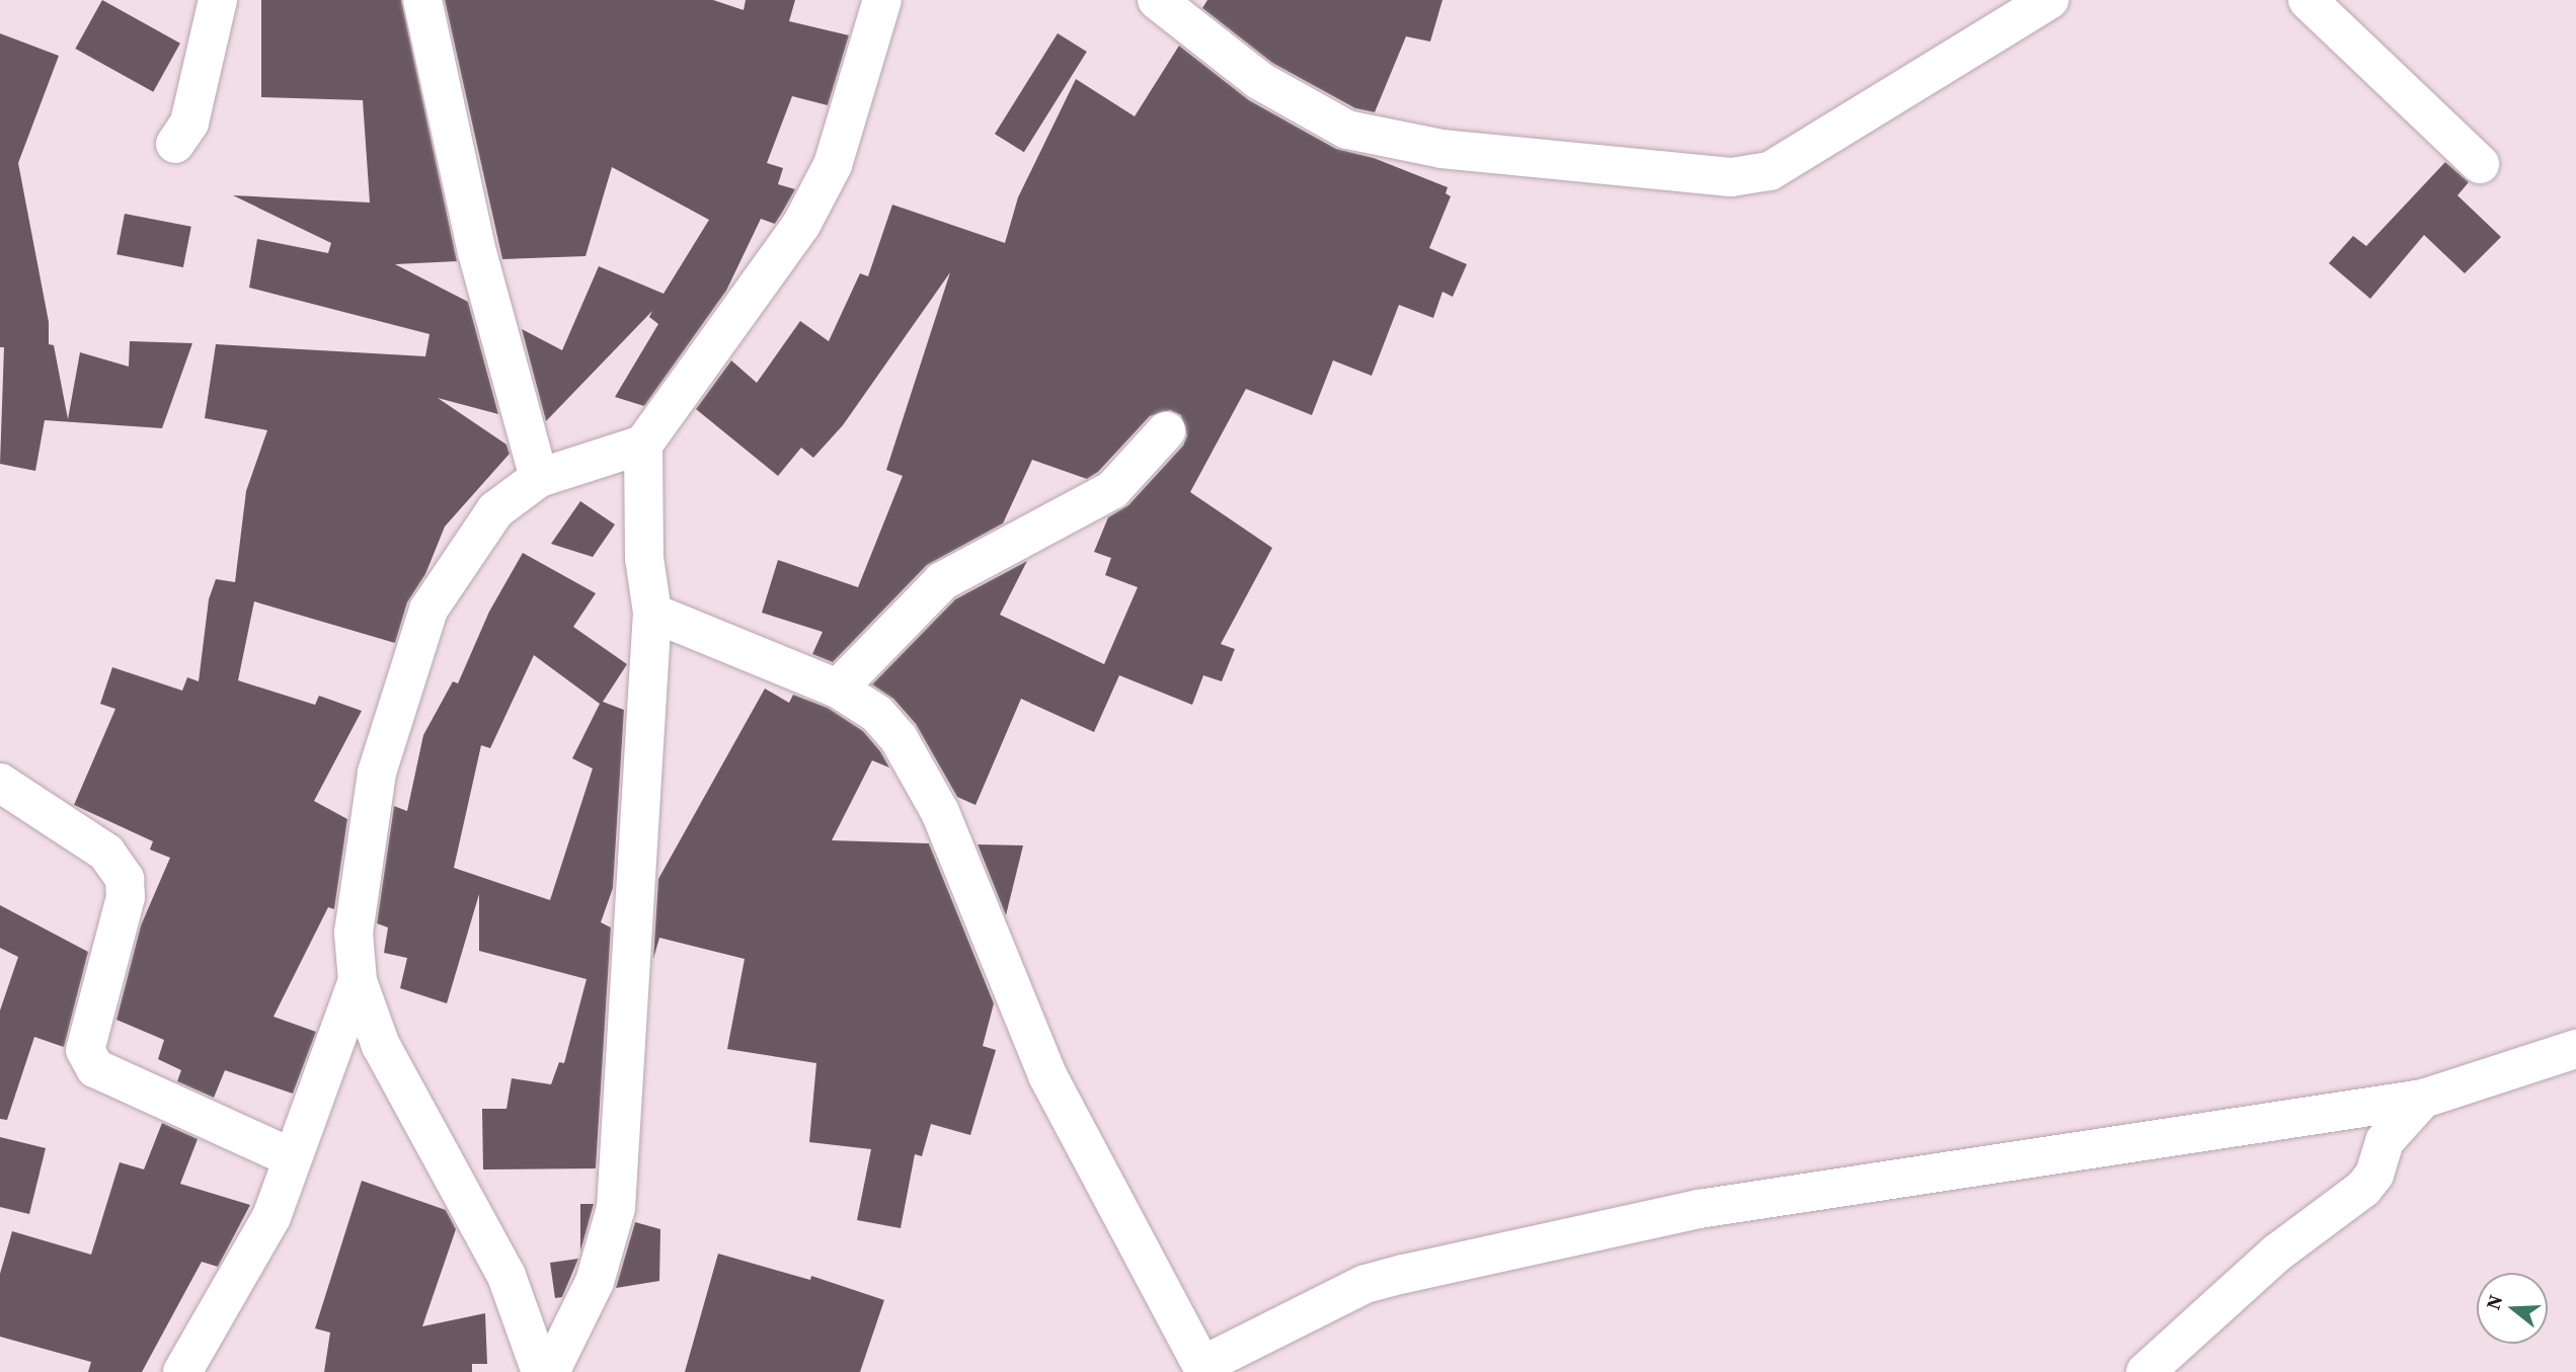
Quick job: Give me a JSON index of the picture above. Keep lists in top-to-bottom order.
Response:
{
  "north": "left"
}
